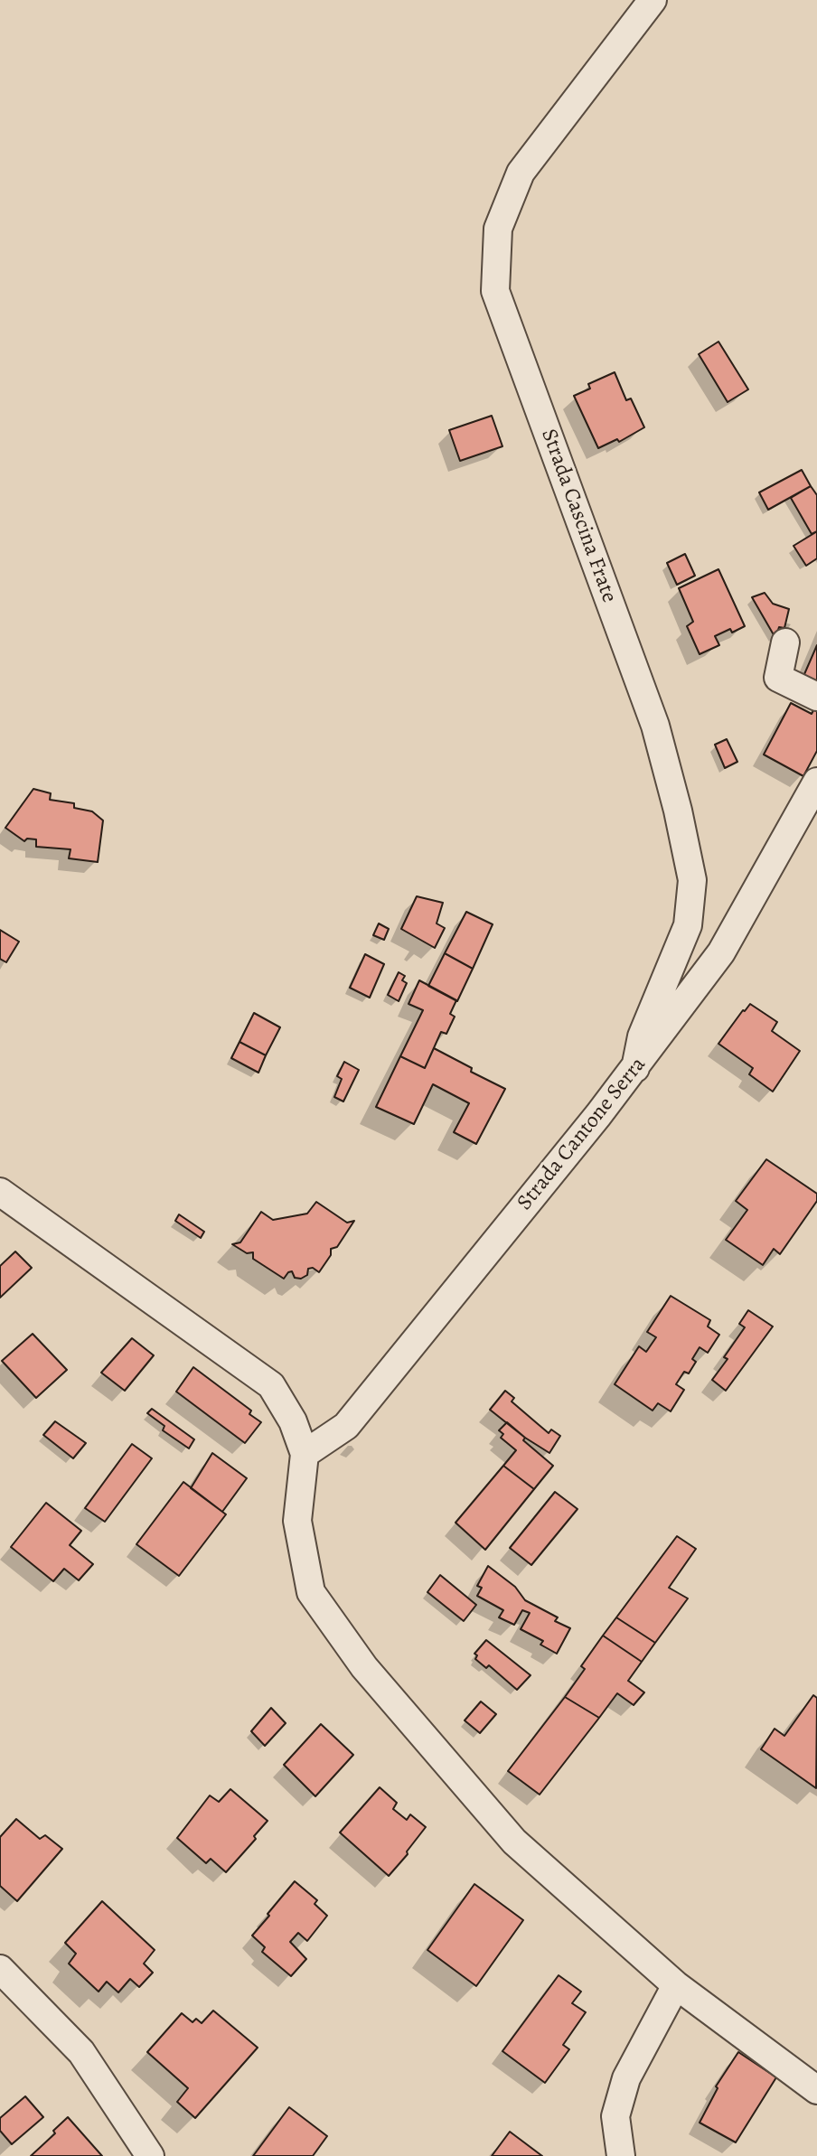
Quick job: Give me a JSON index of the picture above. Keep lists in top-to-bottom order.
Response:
{
  "streets": {
    "street": ["Strada Cascina Frate", "Strada Cantone Serra"]
  },
  "crossings": [
    ["Strada Cascina Frate", "Strada Cantone Serra"]
  ]
}
